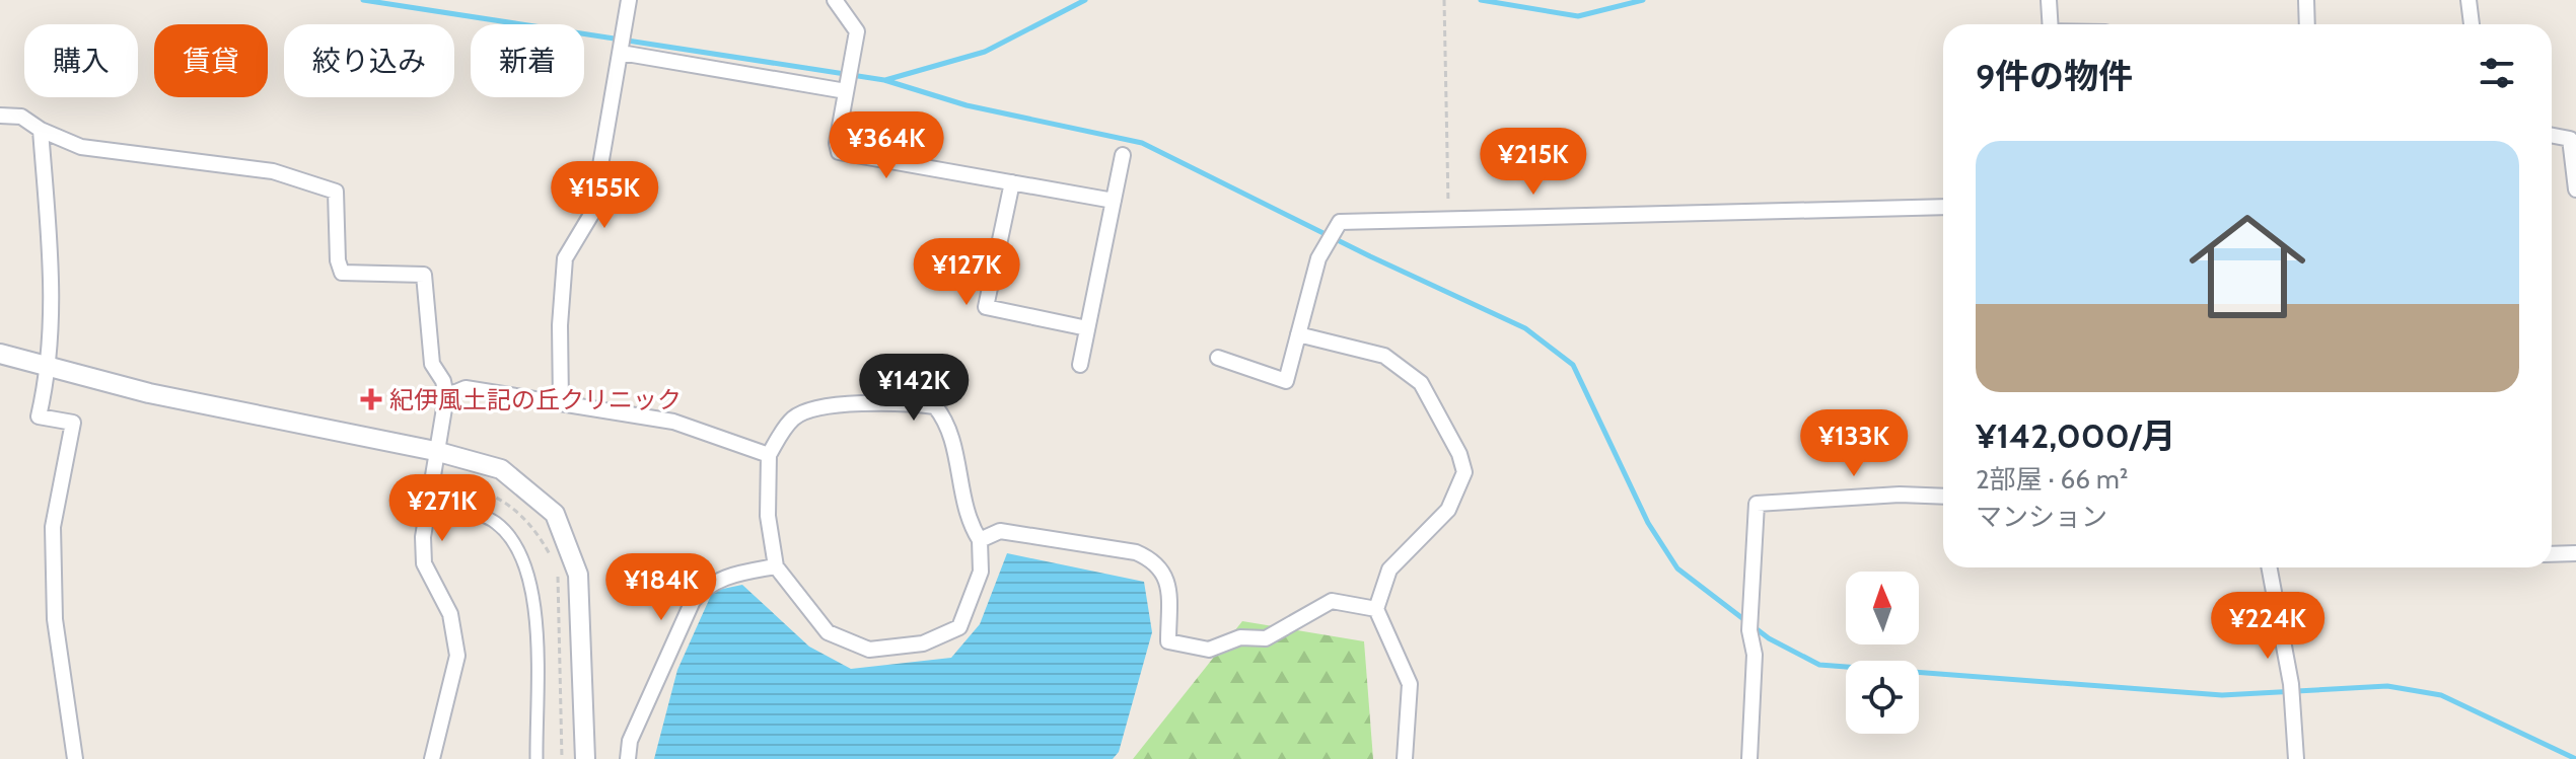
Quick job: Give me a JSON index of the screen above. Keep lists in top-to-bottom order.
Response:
{
  "places": {
    "health": ["紀伊風土記の丘クリニック"]
  },
  "north": "top",
  "page": {
    "chip": [
      "購入",
      "賃貸",
      "絞り込み",
      "新着"
    ],
    "heading": "9件の物件",
    "price": [
      "¥364K",
      "¥215K",
      "¥155K",
      "¥127K",
      "¥142K",
      "¥133K",
      "¥271K",
      "¥184K",
      "¥224K"
    ],
    "list": [
      {
        "name": "¥142,000/月",
        "note": "2部屋 · 66 m² · マンション"
      }
    ]
  }
}
